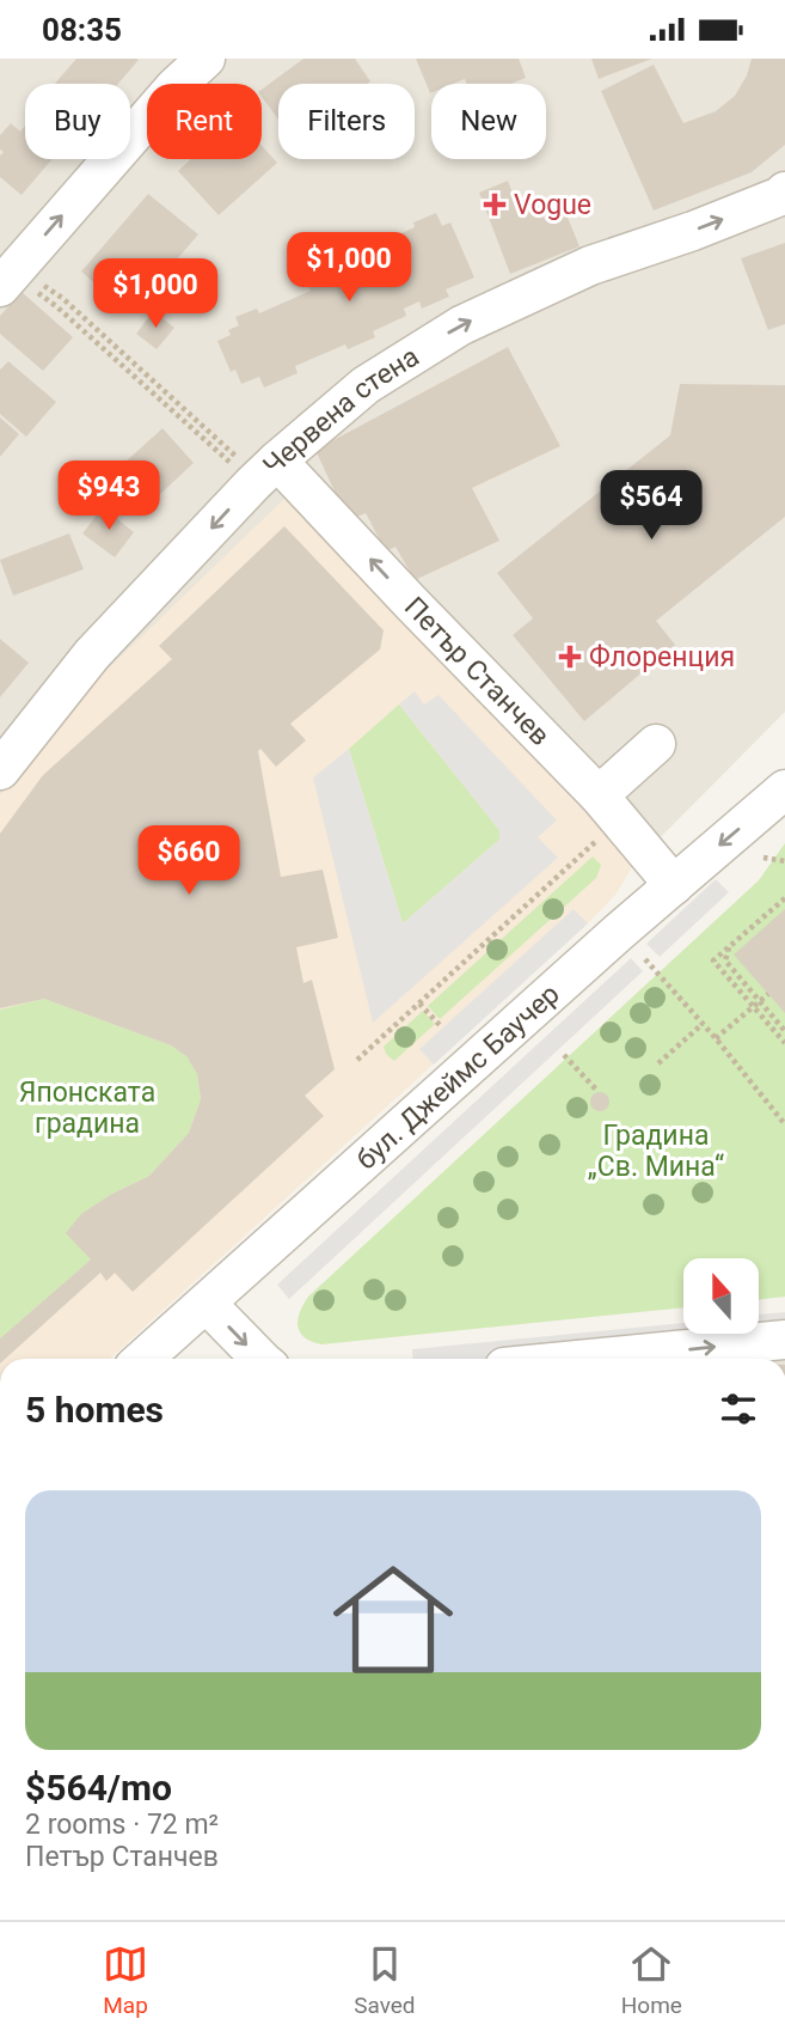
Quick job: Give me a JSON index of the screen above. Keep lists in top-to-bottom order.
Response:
{
  "streets": {
    "street": ["Червена стена", "Петър Станчев", "бул. Джеймс Баучер"]
  },
  "crossings": [
    ["Червена стена", "Петър Станчев"],
    ["Петър Станчев", "бул. Джеймс Баучер"]
  ],
  "one_way": ["Петър Станчев"],
  "parks": ["Японската градина", "Градина „Св. Мина“"],
  "places": {
    "health": ["Vogue", "Флоренция"]
  },
  "north": "top",
  "page": {
    "status": "08:35",
    "chip": [
      "Buy",
      "Rent",
      "Filters",
      "New"
    ],
    "price": [
      "$1,000",
      "$1,000",
      "$943",
      "$564",
      "$660"
    ],
    "heading": "5 homes",
    "list": [
      {
        "name": "$564/mo",
        "note": "2 rooms · 72 m² · Петър Станчев"
      }
    ],
    "tabs": ["Map", "Saved", "Home"]
  }
}
